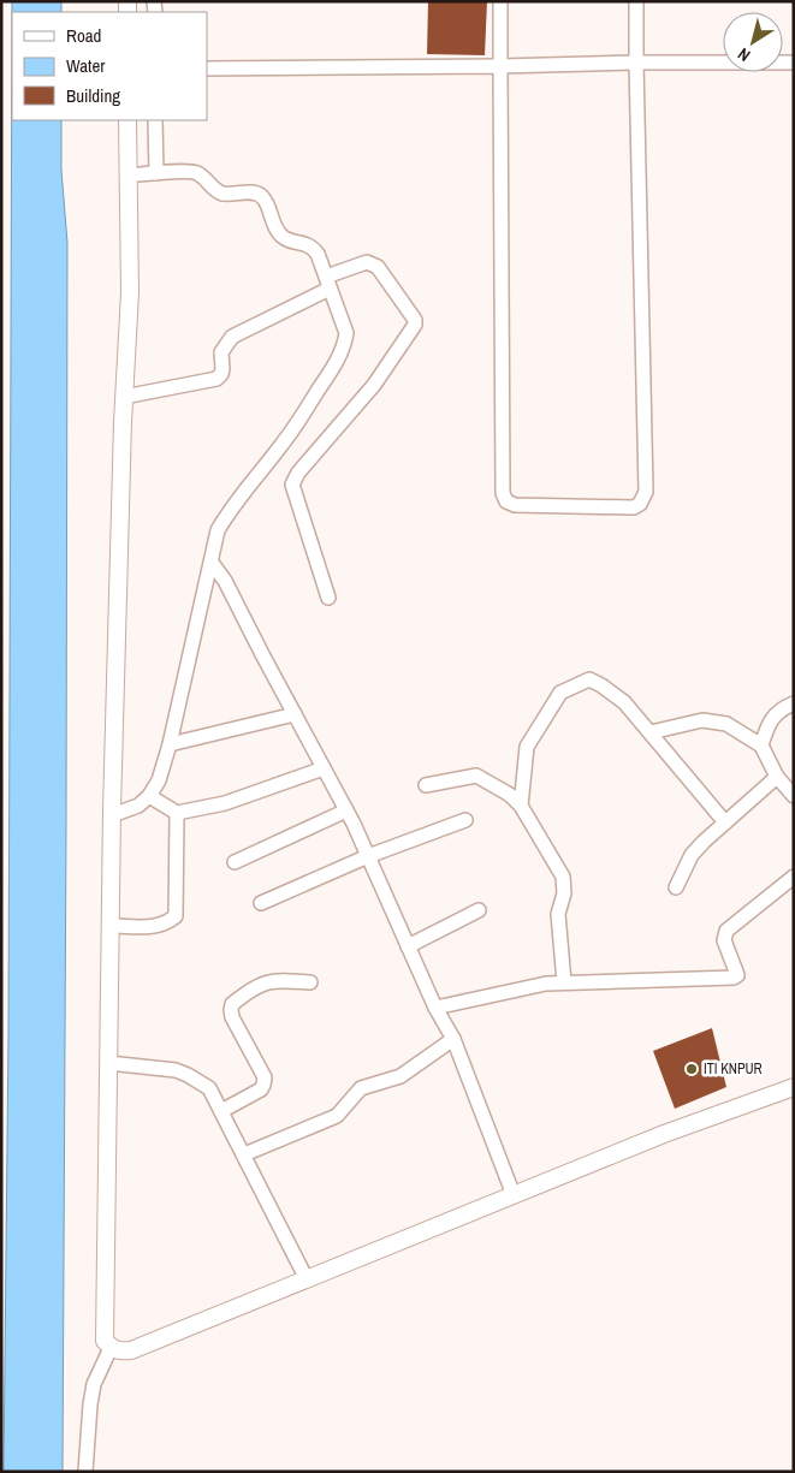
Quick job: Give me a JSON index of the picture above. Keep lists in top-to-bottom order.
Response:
{
  "places": ["ITI KNPUR"],
  "legend": ["Road", "Water", "Building"],
  "north": "bottom left"
}
